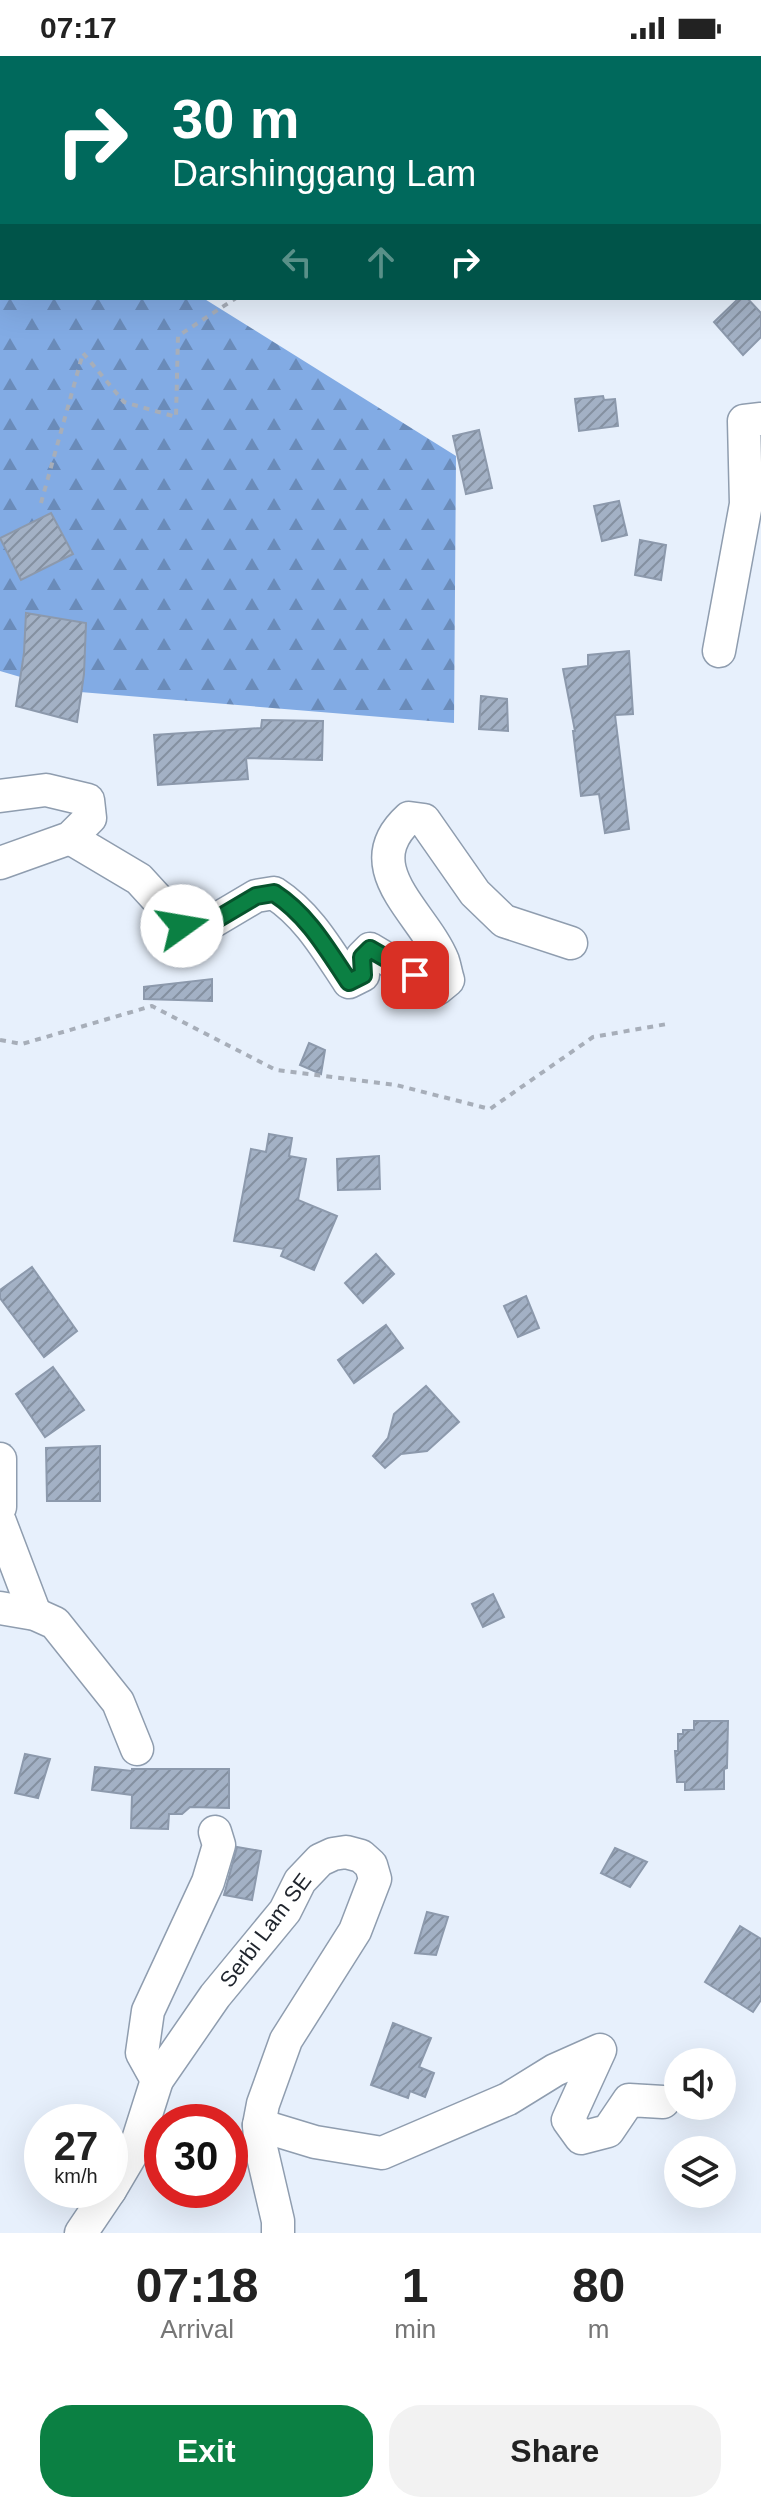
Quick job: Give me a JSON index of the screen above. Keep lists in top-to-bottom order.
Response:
{
  "streets": {
    "street": ["Serbi Lam SE"]
  },
  "page": {
    "status": "07:17",
    "turn": ["30 m", "Darshinggang Lam"],
    "speed": "27 km/h",
    "limit": "30",
    "eta": [
      "07:18",
      "Arrival",
      "1",
      "min",
      "80",
      "m"
    ],
    "buttons": ["Exit", "Share"]
  }
}
